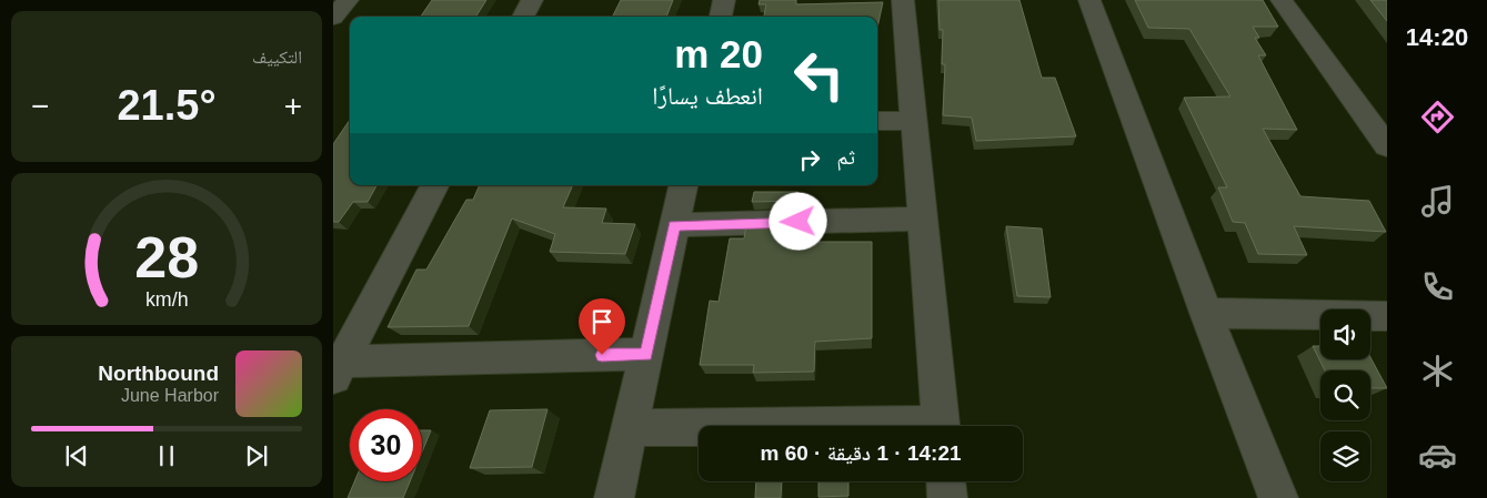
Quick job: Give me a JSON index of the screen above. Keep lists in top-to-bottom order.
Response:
{
  "page": {
    "tabs": "14:20",
    "tile": "التكييف",
    "turn": ["20 m", "انعطف يسارًا"],
    "heat": ["−", "21.5°", "+"],
    "then": "ثم",
    "song": ["Northbound", "June Harbor"],
    "limit": "30",
    "trip": "14:21 · 1 دقيقة · 60 m",
    "gauge": ["28", "km/h"]
  }
}
